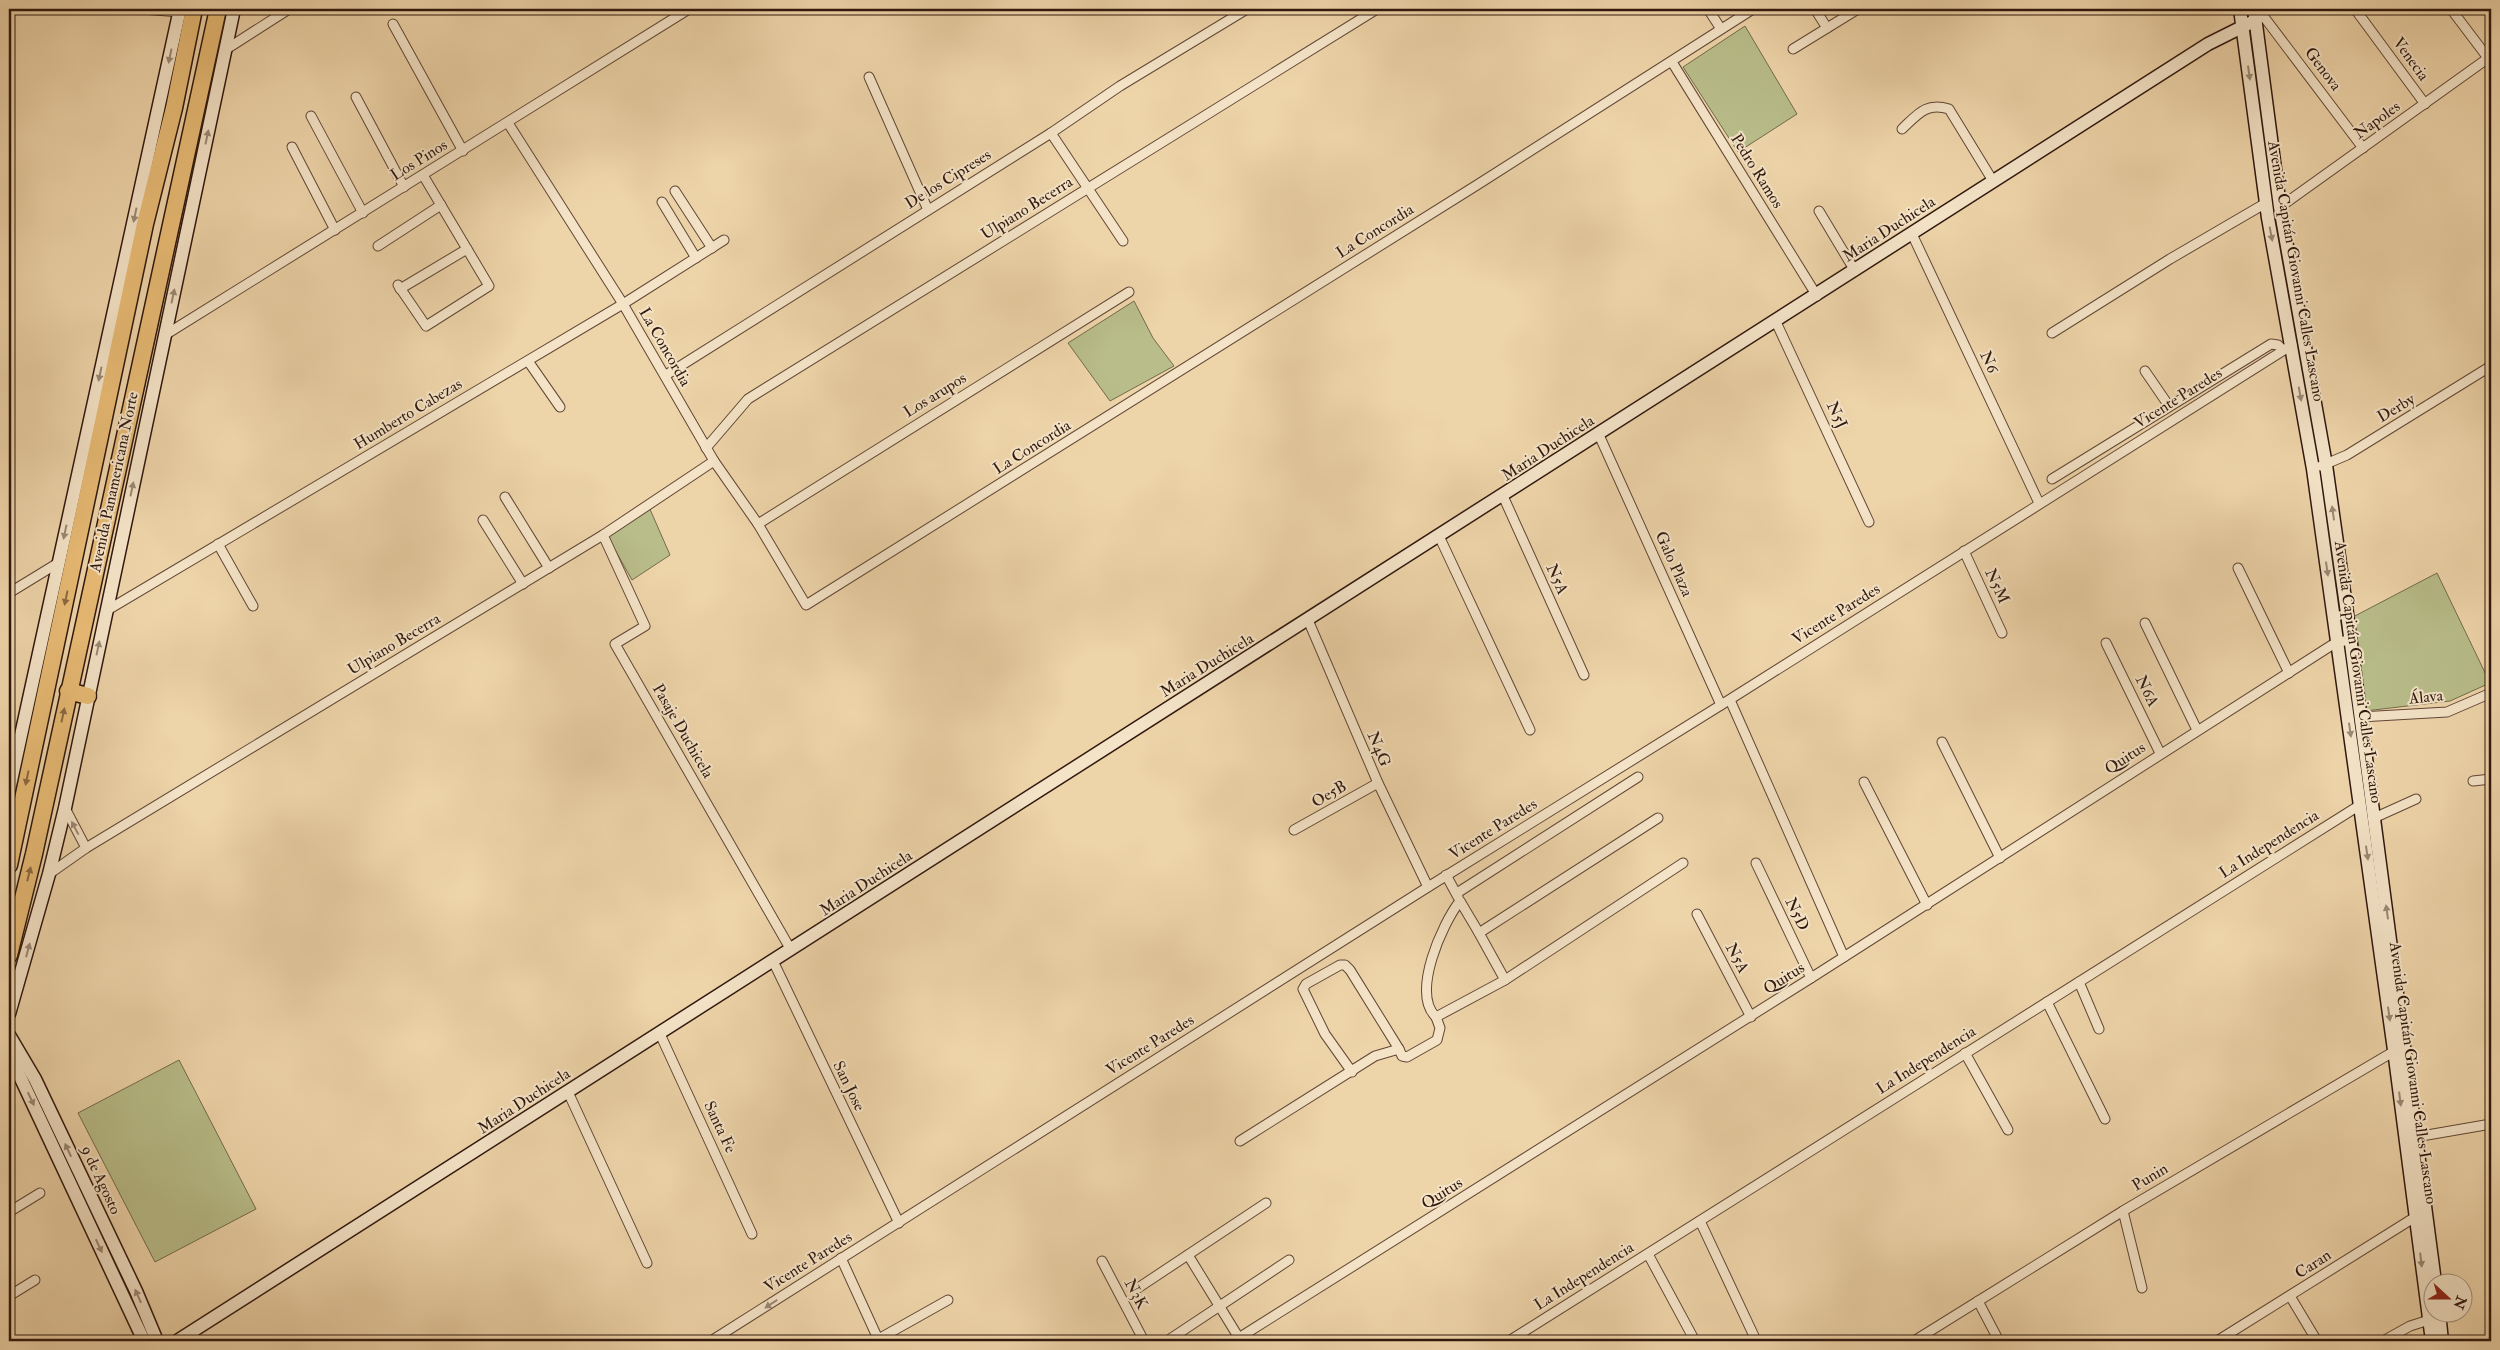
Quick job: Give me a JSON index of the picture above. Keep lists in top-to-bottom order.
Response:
{
  "streets": {
    "highway": ["Avenida Panamericana Norte"],
    "main road": ["Maria Duchicela", "Avenida Capitán Giovanni Calles Lascano", "9 de Agosto"],
    "street": [
      "Venecia",
      "Genova",
      "Napoles",
      "Los Pinos",
      "Pedro Ramos",
      "De los Cipreses",
      "Ulpiano Becerra",
      "La Concordia",
      "N6",
      "Los arupos",
      "Vicente Paredes",
      "Derby",
      "Humberto Cabezas",
      "N5J",
      "Galo Plaza",
      "N5A",
      "N5M",
      "N6A",
      "Álava",
      "Pasaje Duchicela",
      "N4G",
      "Quitus",
      "Oe5B",
      "La Independencia",
      "N5D",
      "San Jose",
      "Santa Fe",
      "Punin",
      "Caran",
      "N3K"
    ]
  },
  "crossings": [
    ["Venecia", "Napoles"],
    ["Genova", "Napoles"],
    ["Genova", "Maria Duchicela"],
    ["Genova", "Avenida Capitán Giovanni Calles Lascano"],
    ["Napoles", "Avenida Capitán Giovanni Calles Lascano"],
    ["Los Pinos", "La Concordia"],
    ["Los Pinos", "Avenida Panamericana Norte"],
    ["Pedro Ramos", "Maria Duchicela"],
    ["Pedro Ramos", "La Concordia"],
    ["De los Cipreses", "La Concordia"],
    ["Ulpiano Becerra", "La Concordia"],
    ["Ulpiano Becerra", "Avenida Panamericana Norte"],
    ["Ulpiano Becerra", "Pasaje Duchicela"],
    ["Maria Duchicela", "Avenida Capitán Giovanni Calles Lascano"],
    ["Maria Duchicela", "N6"],
    ["Maria Duchicela", "N5J"],
    ["Maria Duchicela", "Galo Plaza"],
    ["Maria Duchicela", "N5A"],
    ["Maria Duchicela", "Pasaje Duchicela"],
    ["Maria Duchicela", "N4G"],
    ["Maria Duchicela", "San Jose"],
    ["Maria Duchicela", "Santa Fe"],
    ["La Concordia", "Los arupos"],
    ["La Concordia", "Humberto Cabezas"],
    ["Avenida Capitán Giovanni Calles Lascano", "Vicente Paredes"],
    ["Avenida Capitán Giovanni Calles Lascano", "Derby"],
    ["Avenida Capitán Giovanni Calles Lascano", "Álava"],
    ["Avenida Capitán Giovanni Calles Lascano", "Quitus"],
    ["Avenida Capitán Giovanni Calles Lascano", "La Independencia"],
    ["Avenida Capitán Giovanni Calles Lascano", "Punin"],
    ["Avenida Capitán Giovanni Calles Lascano", "Caran"],
    ["N6", "Vicente Paredes"],
    ["Vicente Paredes", "Galo Plaza"],
    ["Vicente Paredes", "N5M"],
    ["Vicente Paredes", "N4G"],
    ["Vicente Paredes", "San Jose"],
    ["Humberto Cabezas", "Avenida Panamericana Norte"],
    ["N5A", "Quitus"],
    ["N6A", "Quitus"],
    ["N4G", "Oe5B"],
    ["Quitus", "N5D"]
  ],
  "north": "right"
}
